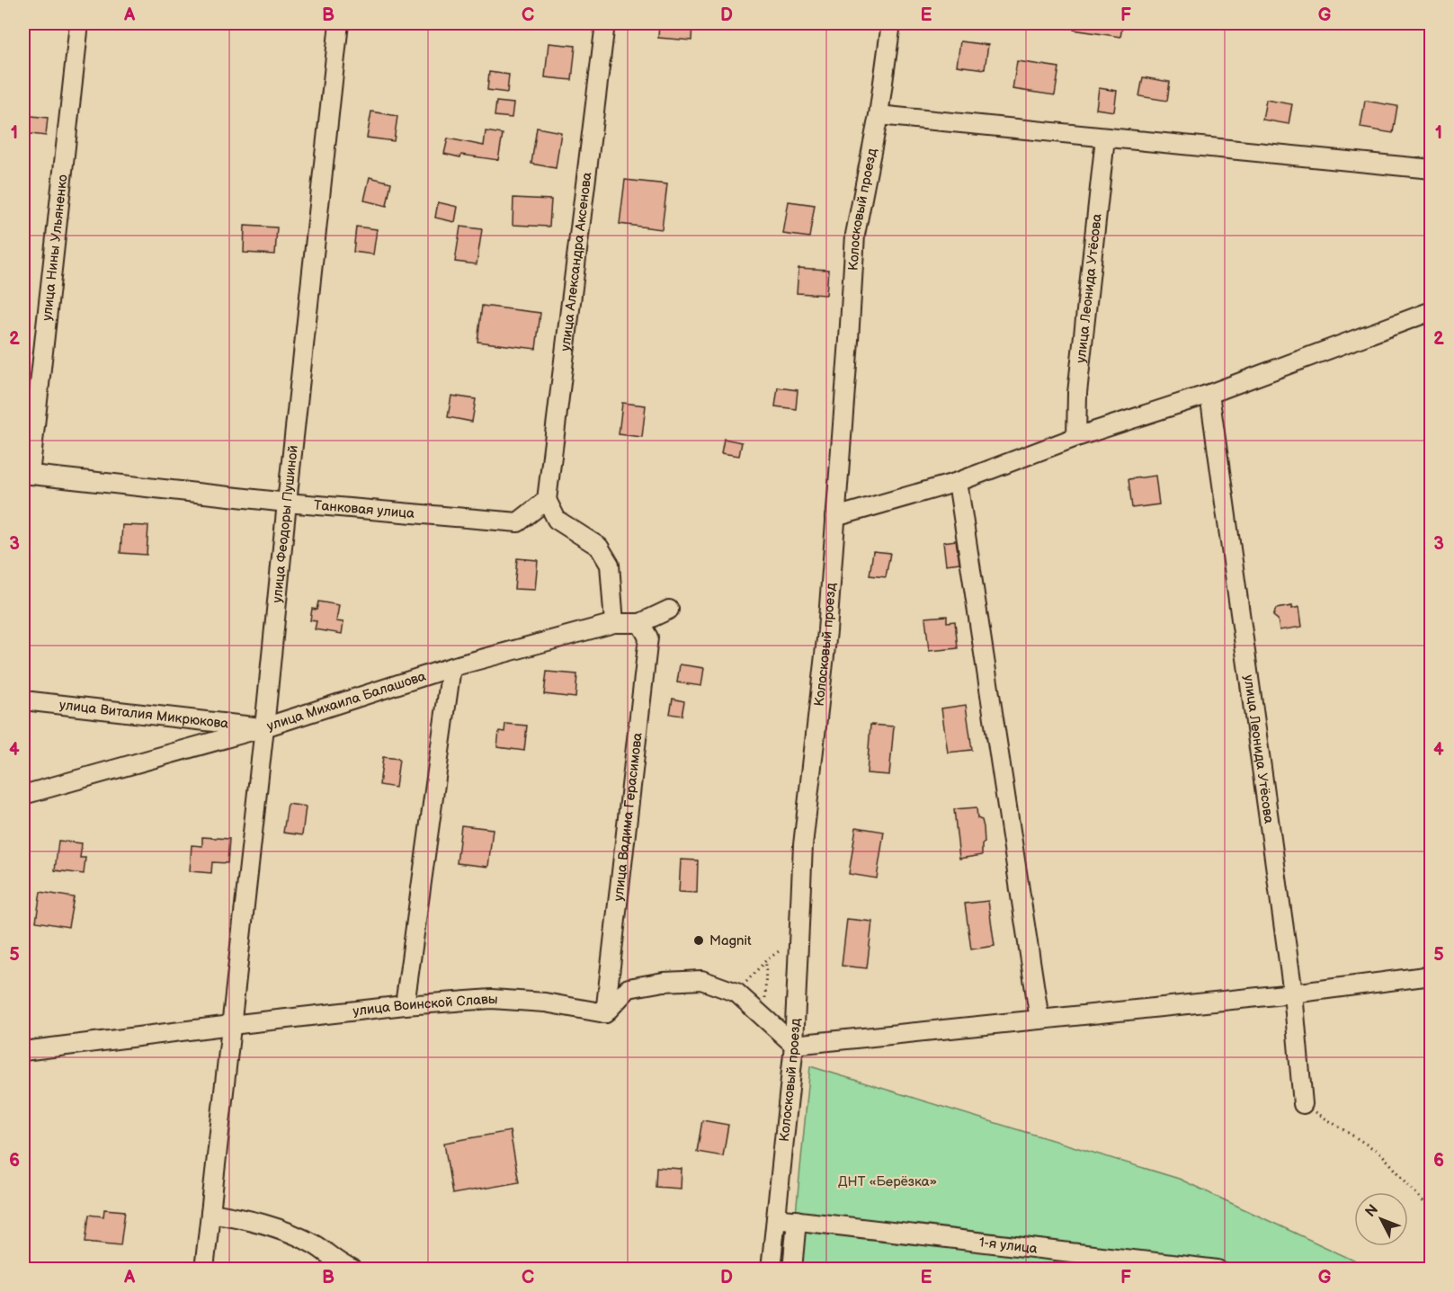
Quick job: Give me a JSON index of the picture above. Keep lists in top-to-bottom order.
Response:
{
  "streets": {
    "street": [
      "Колосковый проезд",
      "улица Нины Ульяненко",
      "улица Александра Аксенова",
      "улица Леонида Утёсова",
      "Танковая улица",
      "улица Феодоры Пушиной",
      "улица Михаила Балашова",
      "улица Виталия Микрюкова",
      "улица Вадима Герасимова",
      "улица Воинской Славы",
      "1-я улица"
    ]
  },
  "crossings": [
    ["Колосковый проезд", "1-я улица"],
    ["улица Нины Ульяненко", "Танковая улица"],
    ["улица Александра Аксенова", "Танковая улица"],
    ["Танковая улица", "улица Феодоры Пушиной"],
    ["улица Феодоры Пушиной", "улица Михаила Балашова"],
    ["улица Феодоры Пушиной", "улица Виталия Микрюкова"],
    ["улица Феодоры Пушиной", "улица Воинской Славы"],
    ["улица Михаила Балашова", "улица Виталия Микрюкова"],
    ["улица Михаила Балашова", "улица Вадима Герасимова"],
    ["улица Вадима Герасимова", "улица Воинской Славы"]
  ],
  "parks": ["ДНТ «Берёзка»"],
  "places": ["Magnit"],
  "north": "top left",
  "grid": {
    "columns": [
      "A",
      "B",
      "C",
      "D",
      "E",
      "F",
      "G"
    ],
    "rows": [
      "1",
      "2",
      "3",
      "4",
      "5",
      "6"
    ]
  }
}
